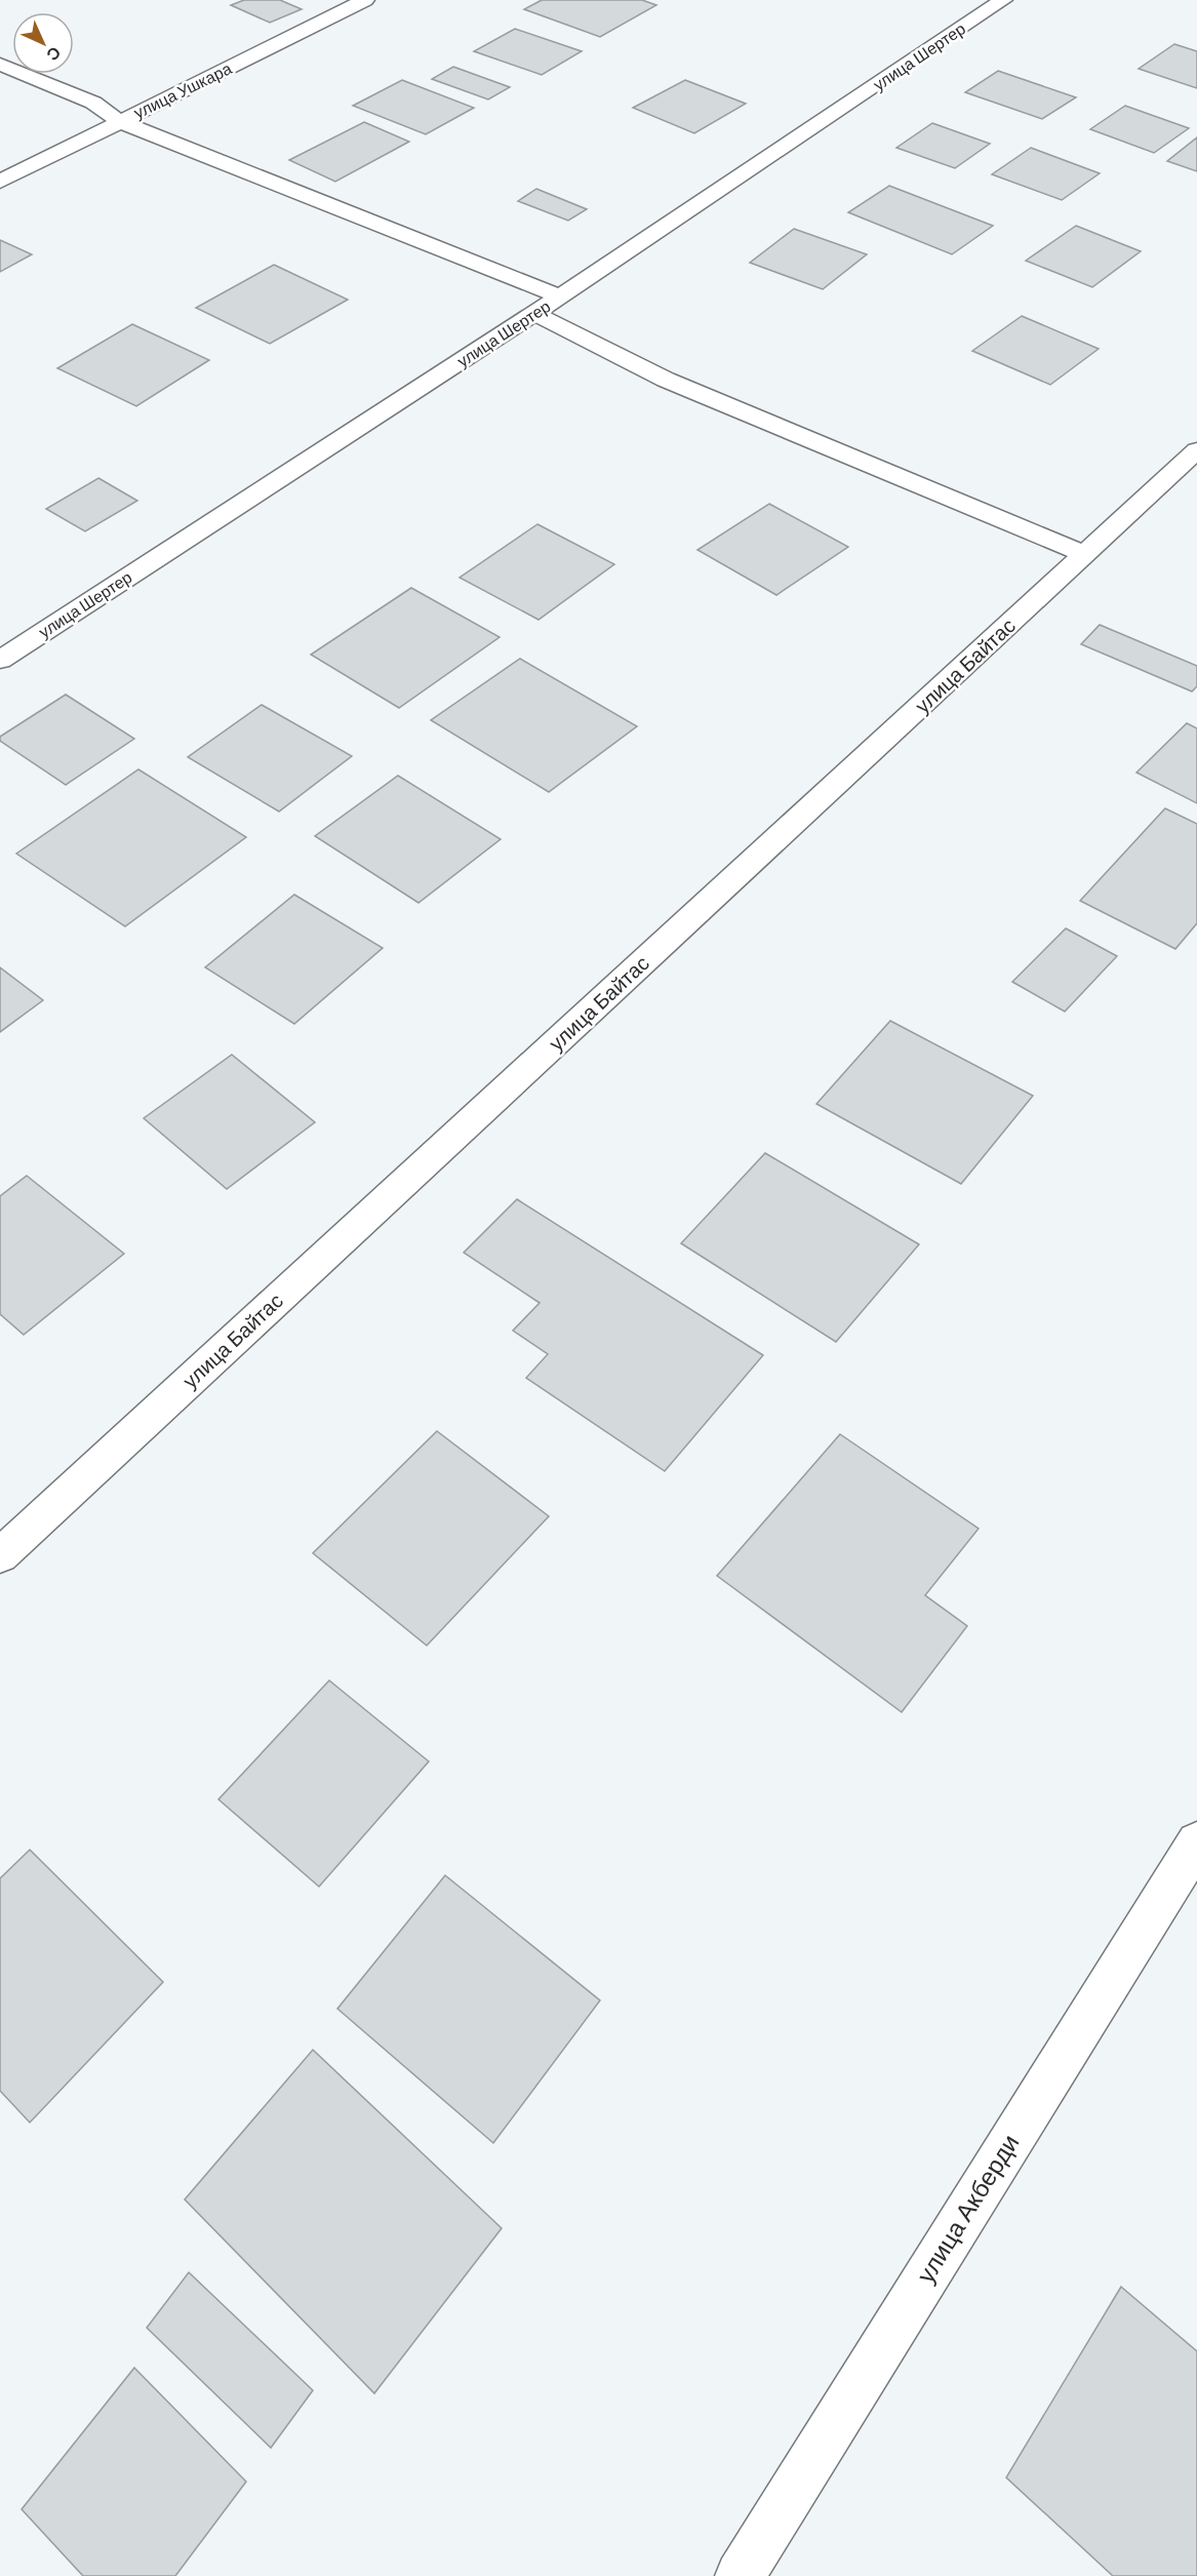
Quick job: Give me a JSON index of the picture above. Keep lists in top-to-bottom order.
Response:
{
  "streets": {
    "street": [
      "улица Шертер",
      "улица Ушкара",
      "улица Байтас",
      "улица Акберди"
    ]
  },
  "north": "bottom right"
}
